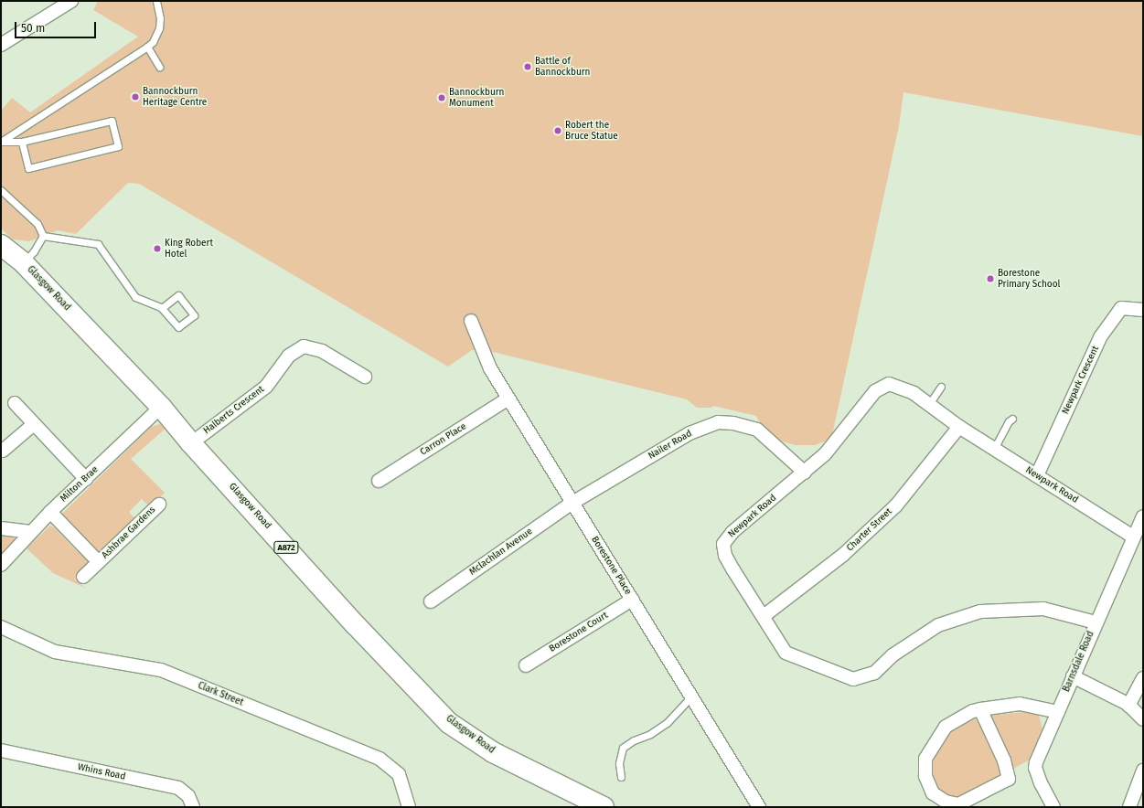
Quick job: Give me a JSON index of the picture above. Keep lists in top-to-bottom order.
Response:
{
  "streets": {
    "main road": ["Glasgow Road", "A872"],
    "street": [
      "Newpark Crescent",
      "Halberts Crescent",
      "Carron Place",
      "Nailer Road",
      "Milton Brae",
      "Newpark Road",
      "Charter Street",
      "Ashbrae Gardens",
      "Mclachlan Avenue",
      "Borestone Place",
      "Borestone Court",
      "Barnsdale Road",
      "Clark Street",
      "Whins Road"
    ]
  },
  "crossings": [
    ["Glasgow Road", "Halberts Crescent"],
    ["Glasgow Road", "Milton Brae"],
    ["Newpark Crescent", "Newpark Road"],
    ["Carron Place", "Borestone Place"],
    ["Nailer Road", "Newpark Road"],
    ["Nailer Road", "Mclachlan Avenue"],
    ["Nailer Road", "Borestone Place"],
    ["Milton Brae", "Ashbrae Gardens"],
    ["Newpark Road", "Charter Street"],
    ["Newpark Road", "Barnsdale Road"],
    ["Mclachlan Avenue", "Borestone Place"],
    ["Borestone Place", "Borestone Court"]
  ],
  "places": [
    "Battle of Bannockburn",
    "Bannockburn Heritage Centre",
    "Bannockburn Monument",
    "Robert the Bruce Statue",
    "King Robert Hotel",
    "Borestone Primary School"
  ],
  "scale_bar": "50 m"
}
